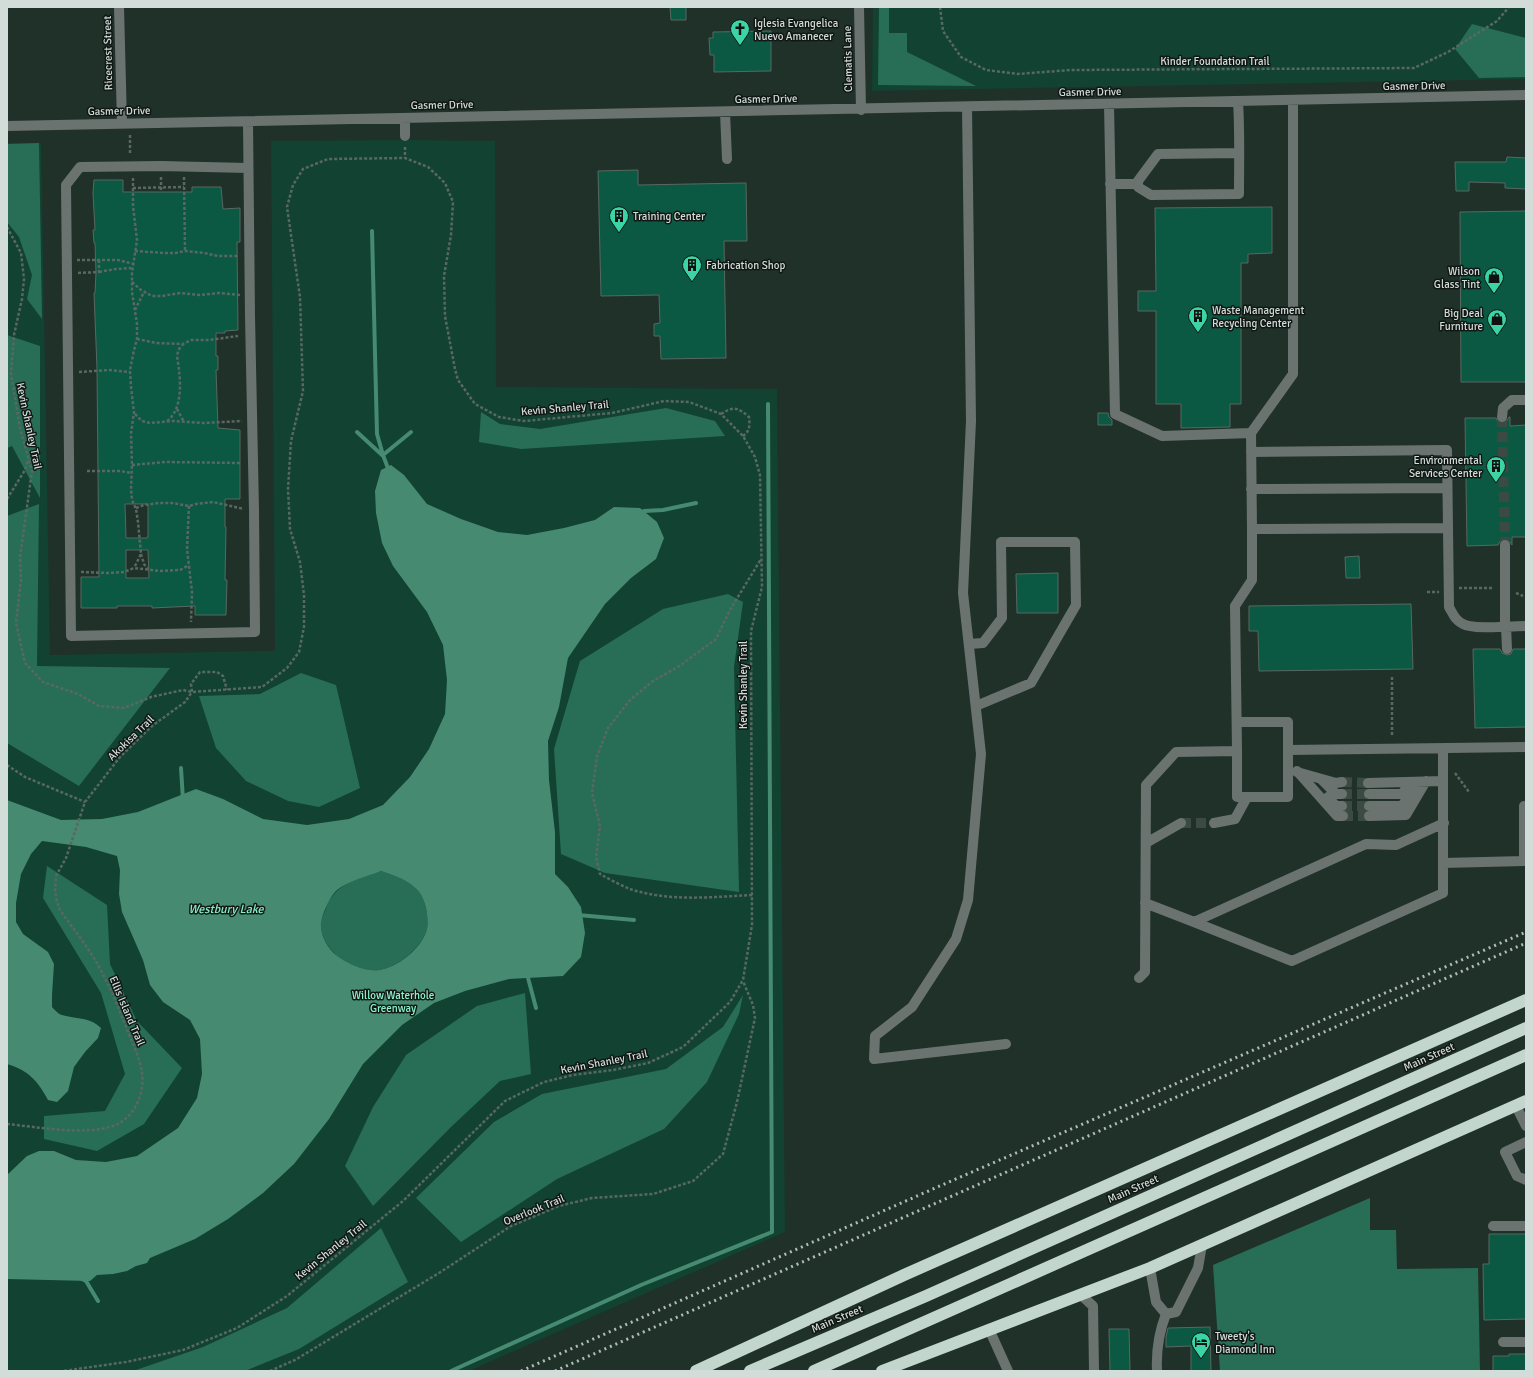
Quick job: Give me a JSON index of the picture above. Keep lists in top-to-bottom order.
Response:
{
  "streets": {
    "highway": ["Main Street"],
    "street": ["Ricecrest Street", "Clematis Lane", "Gasmer Drive"],
    "path": [
      "Kinder Foundation Trail",
      "Kevin Shanley Trail",
      "Akokisa Trail",
      "Ellis Island Trail",
      "Overlook Trail"
    ]
  },
  "crossings": [
    ["Ricecrest Street", "Gasmer Drive"],
    ["Clematis Lane", "Gasmer Drive"],
    ["Kevin Shanley Trail", "Akokisa Trail"],
    ["Kevin Shanley Trail", "Overlook Trail"],
    ["Akokisa Trail", "Ellis Island Trail"]
  ],
  "water": ["Westbury Lake"],
  "parks": ["Willow Waterhole Greenway"],
  "places": {
    "church": ["Iglesia Evangelica Nuevo Amanecer"],
    "building": [
      "Training Center",
      "Fabrication Shop",
      "Waste Management Recycling Center",
      "Environmental Services Center"
    ],
    "shop": ["Wilson Glass Tint", "Big Deal Furniture"],
    "hotel": ["Tweety's Diamond Inn"]
  }
}
